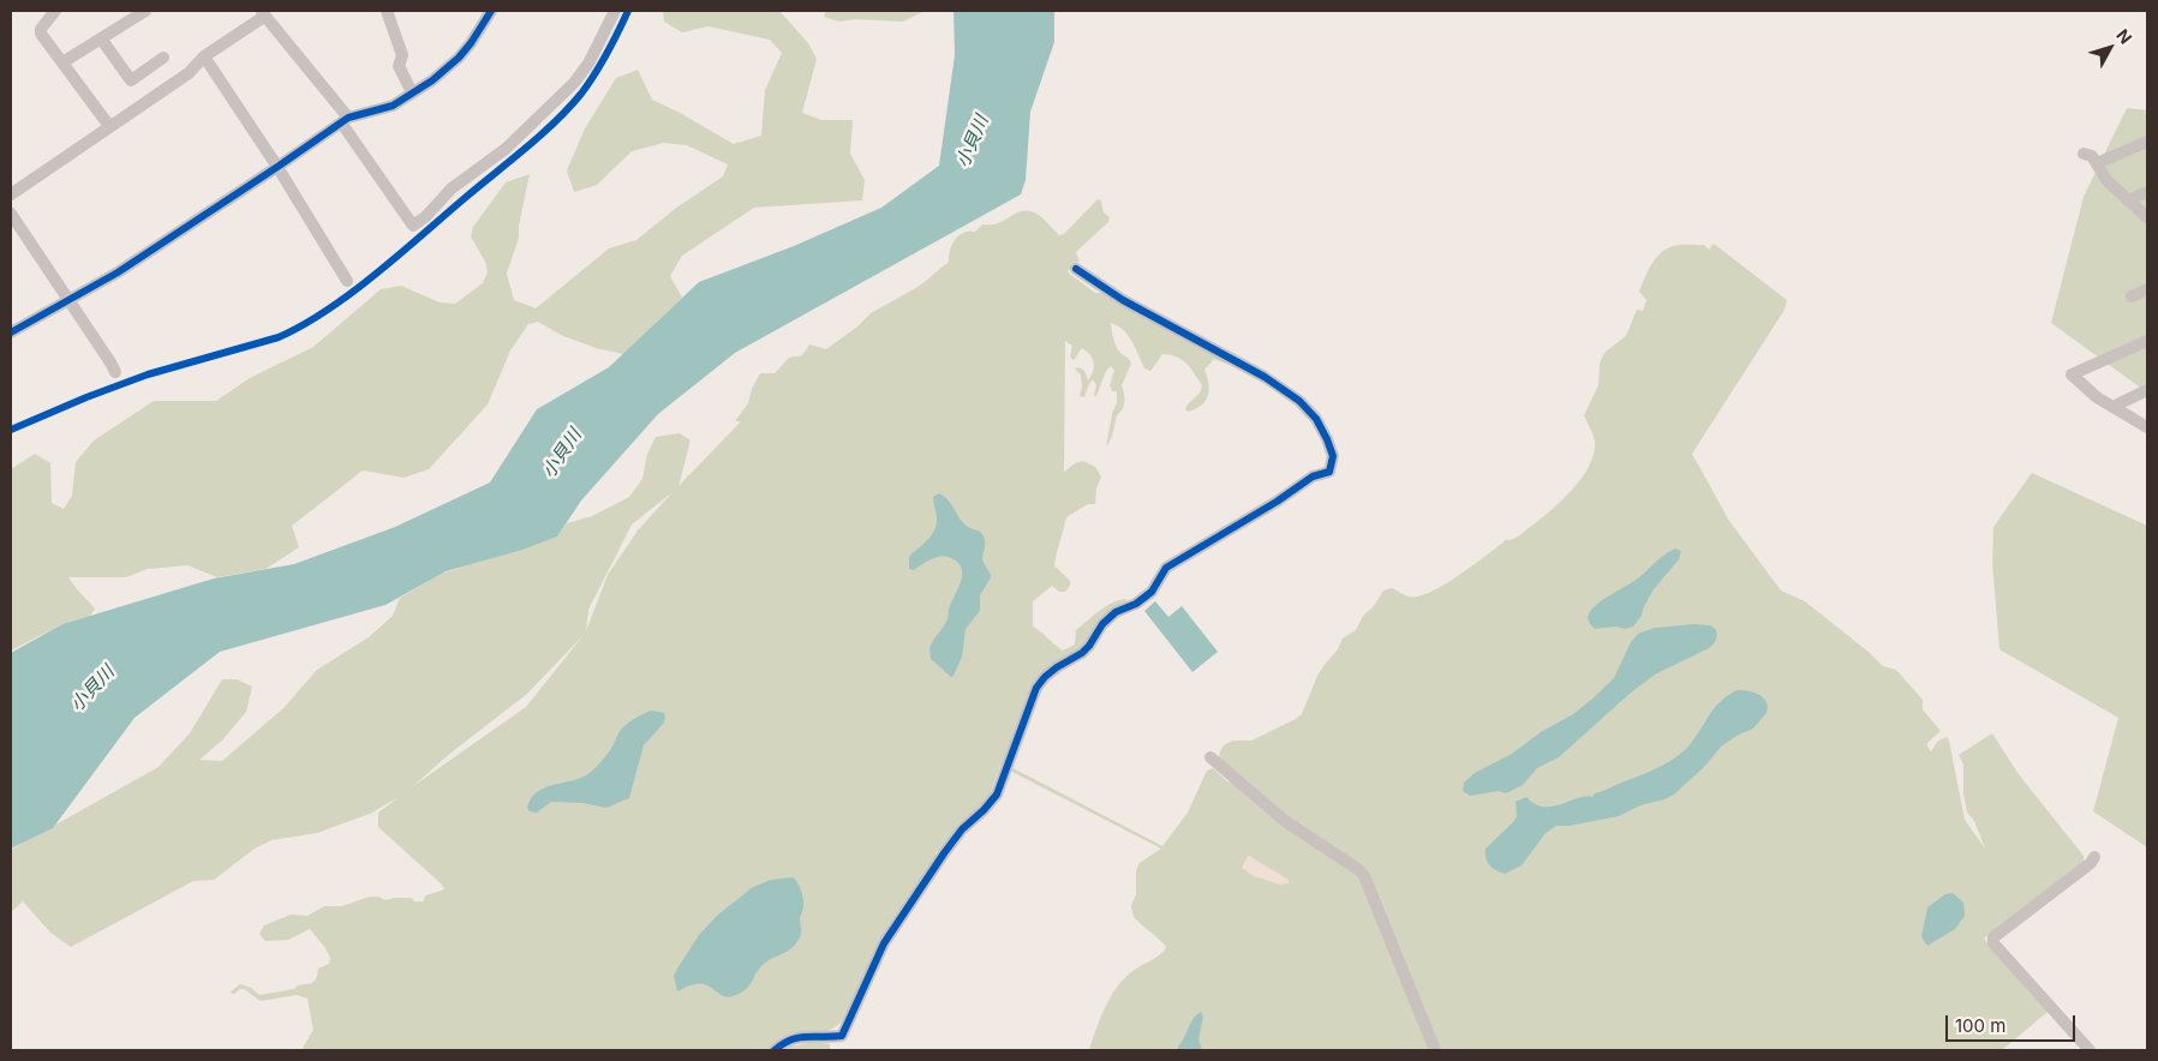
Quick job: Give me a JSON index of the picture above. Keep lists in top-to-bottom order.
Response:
{
  "water": ["小貝川"],
  "scale_bar": "100 m",
  "north": "top right"
}
